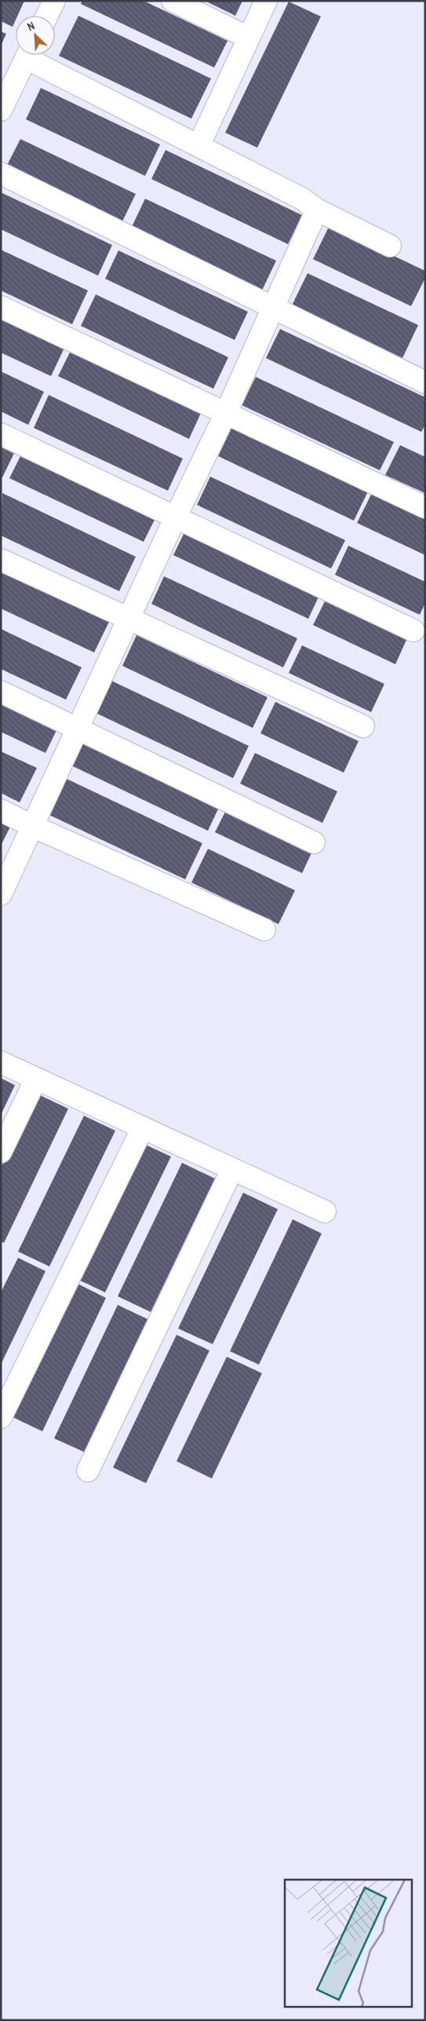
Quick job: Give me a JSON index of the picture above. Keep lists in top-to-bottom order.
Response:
{
  "north": "top left"
}
